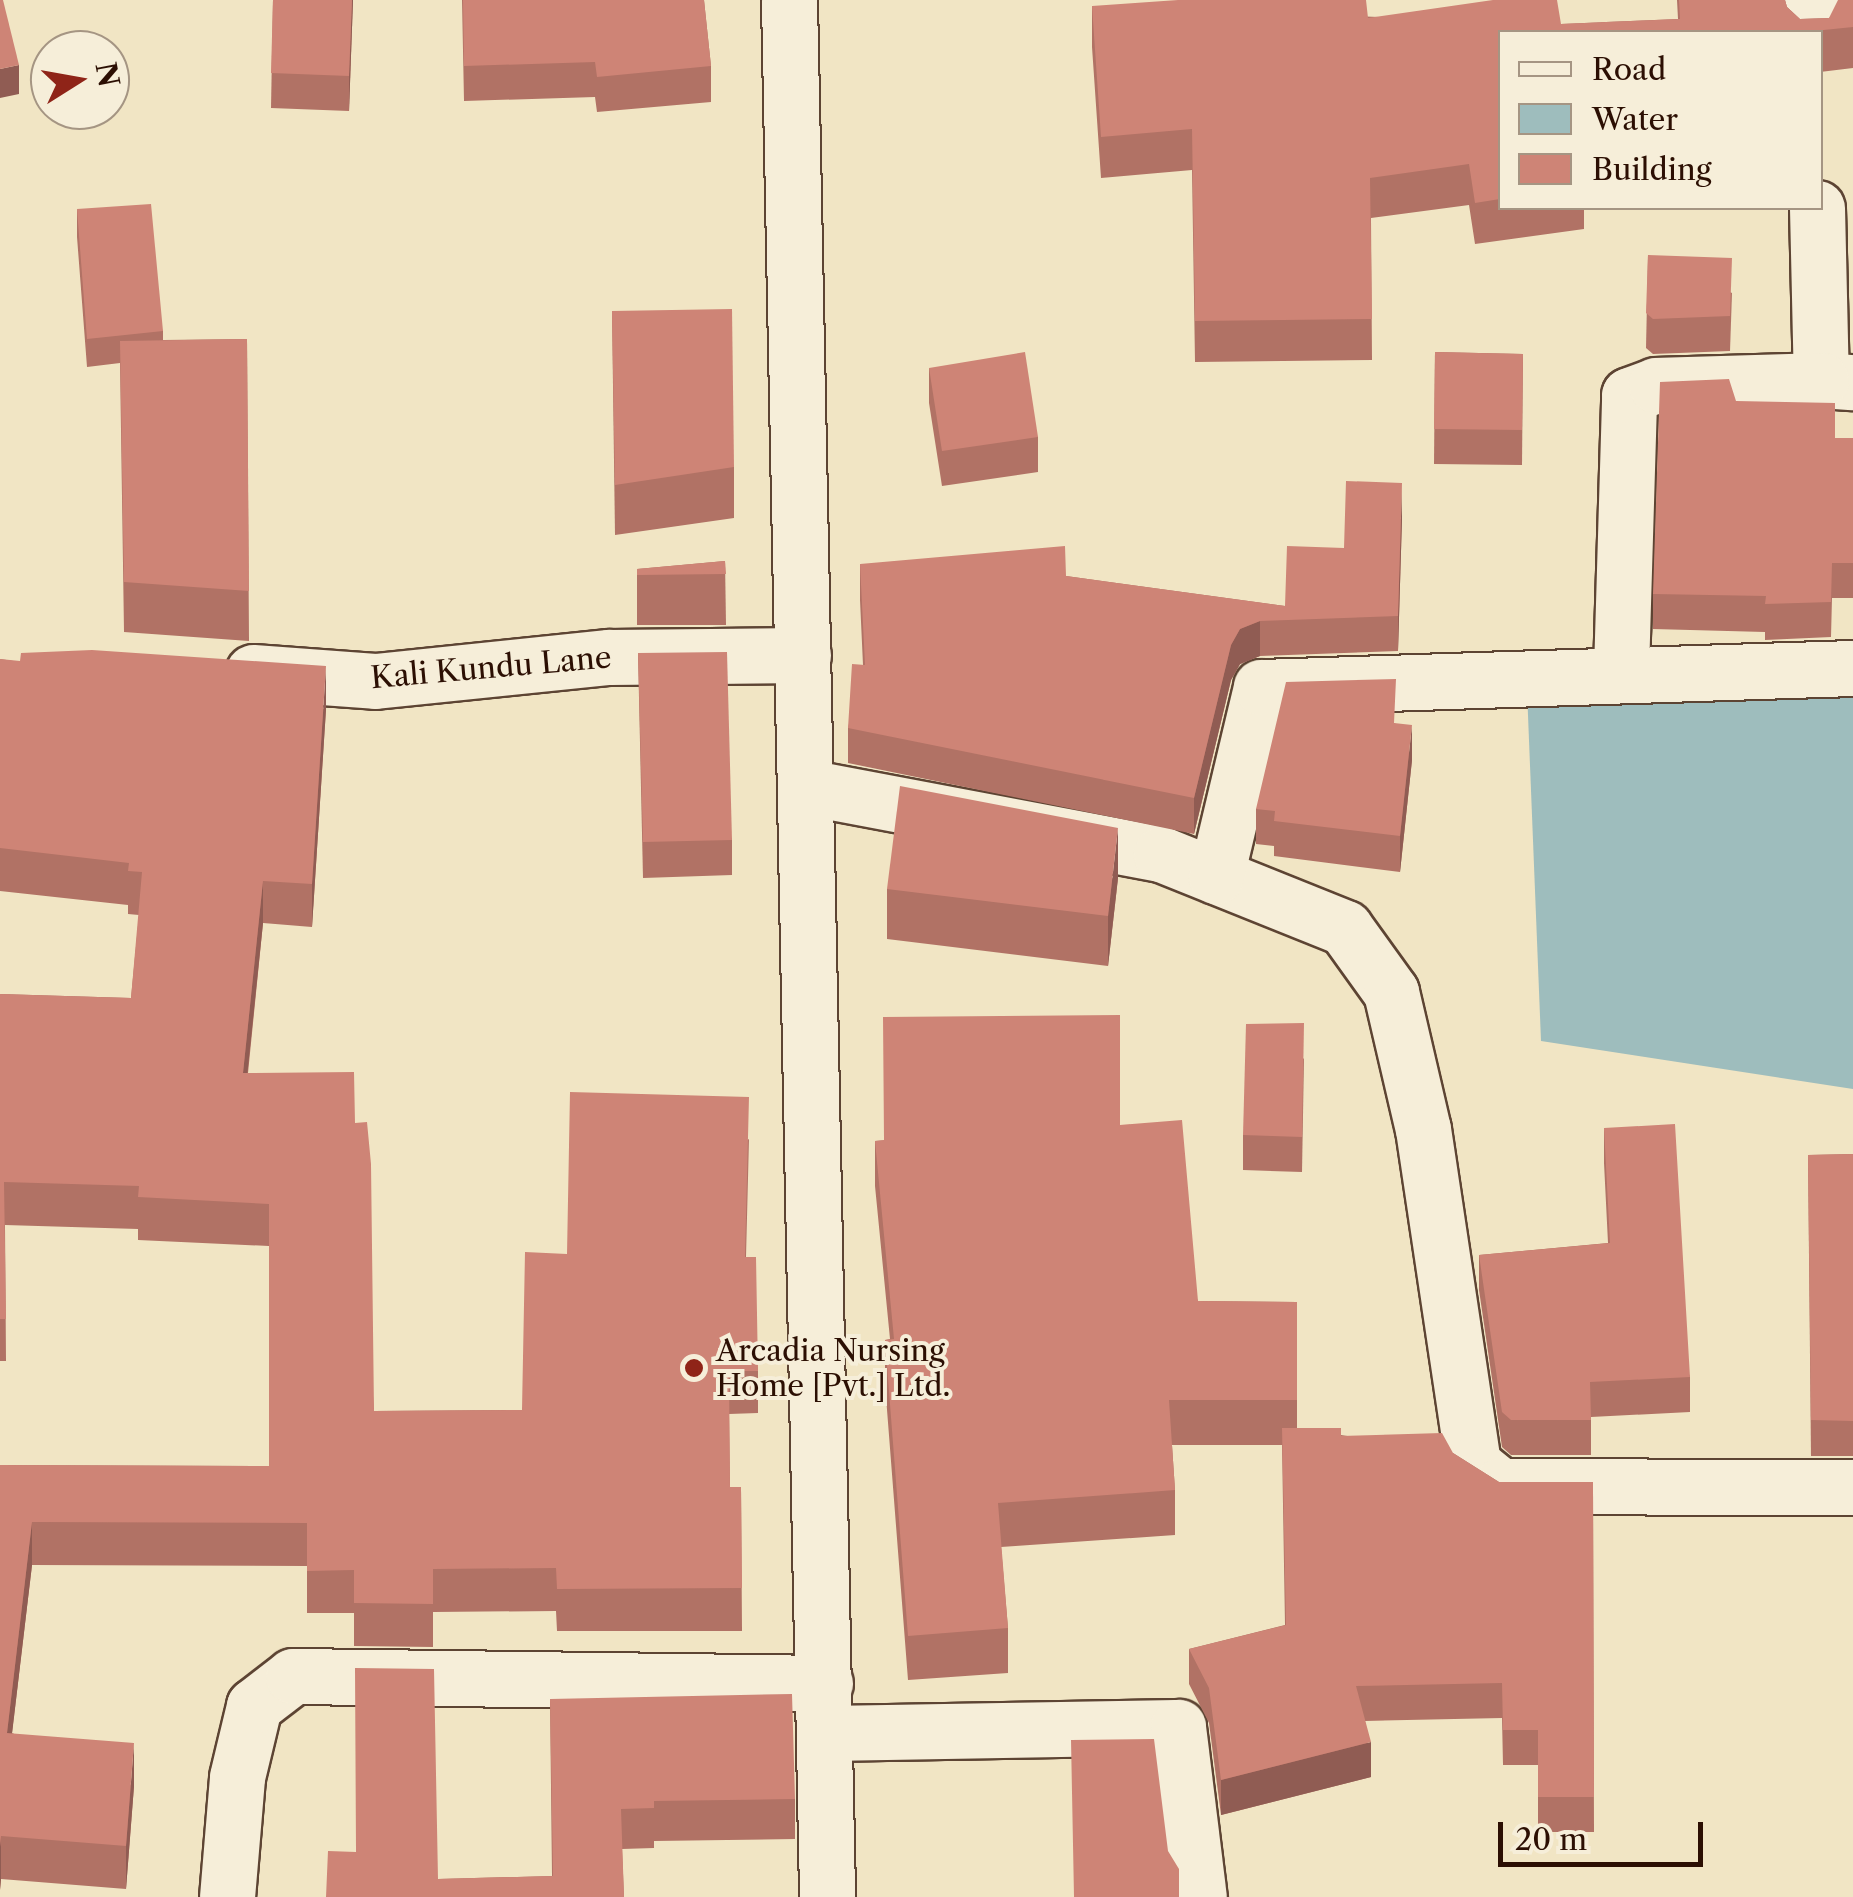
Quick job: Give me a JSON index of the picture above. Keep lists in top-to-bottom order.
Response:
{
  "streets": {
    "street": ["Kali Kundu Lane"]
  },
  "places": ["Arcadia Nursing Home [Pvt.] Ltd."],
  "legend": ["Road", "Water", "Building"],
  "scale_bar": "20 m",
  "north": "right"
}
